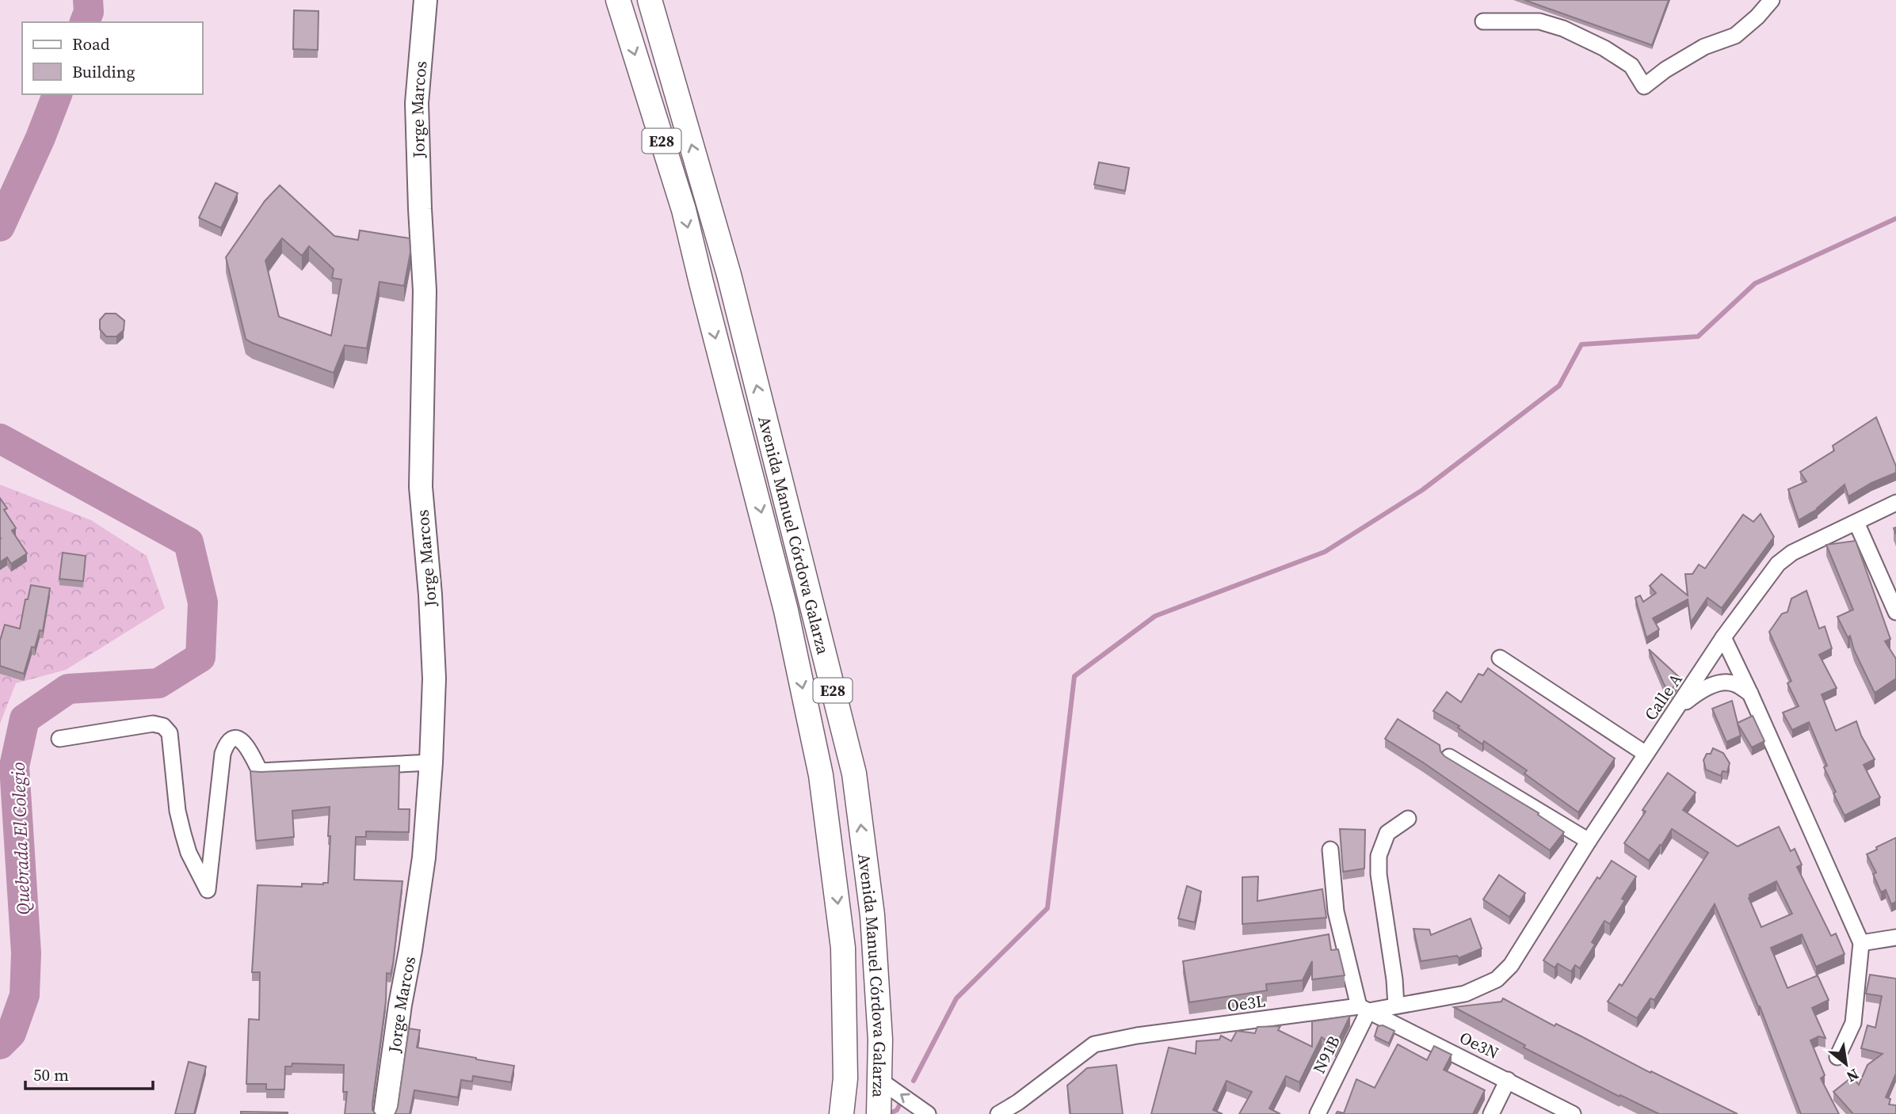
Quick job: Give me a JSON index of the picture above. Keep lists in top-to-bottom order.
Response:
{
  "streets": {
    "main road": ["Jorge Marcos", "E28", "Avenida Manuel Córdova Galarza"],
    "street": [
      "Calle A",
      "Oe3L",
      "Oe3N",
      "N91B"
    ]
  },
  "crossings": [
    ["Calle A", "Oe3L"],
    ["Oe3L", "Oe3N"],
    ["Oe3L", "N91B"],
    ["Oe3N", "N91B"]
  ],
  "water": ["Quebrada El Colegio"],
  "legend": ["Road", "Building"],
  "scale_bar": "50 m",
  "north": "bottom right"
}
